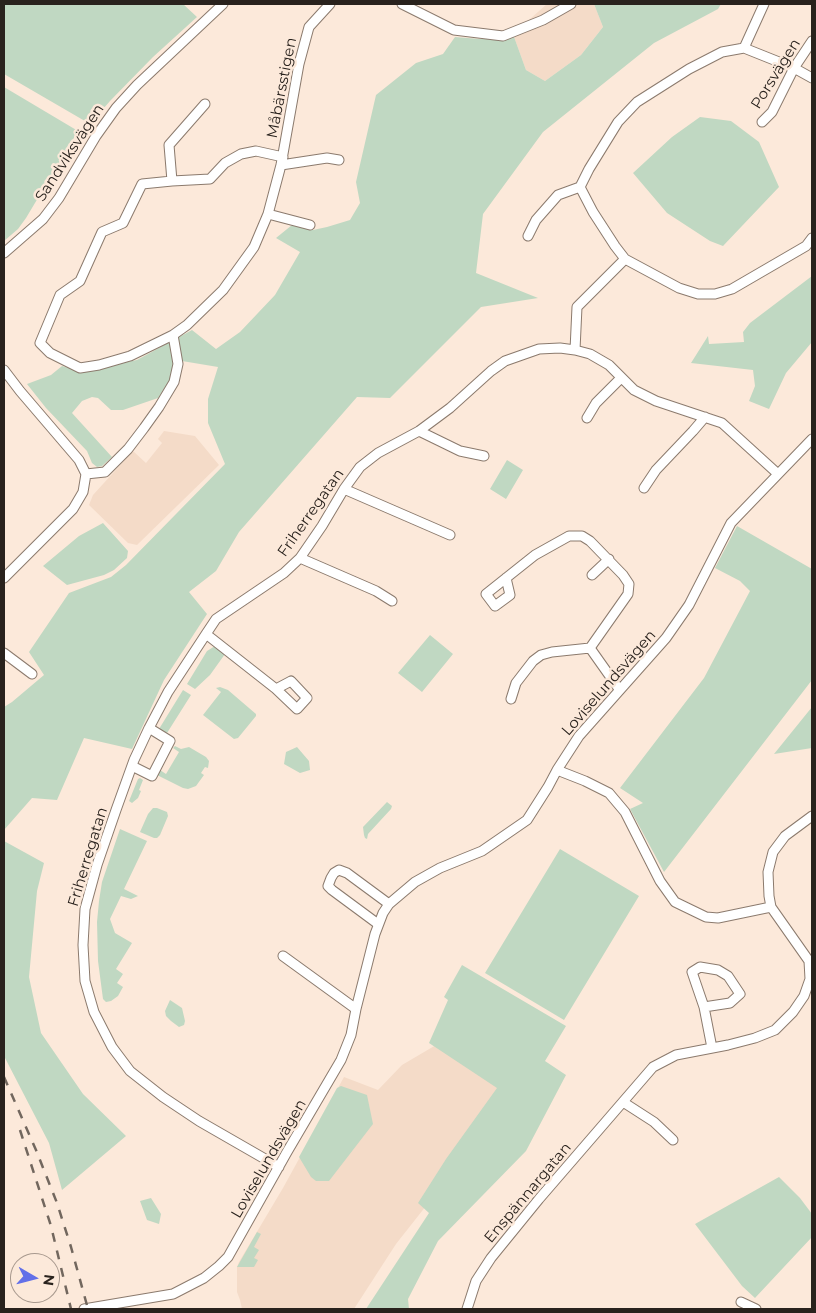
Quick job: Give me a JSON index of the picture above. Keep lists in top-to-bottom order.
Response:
{
  "streets": {
    "street": [
      "Porsvägen",
      "Måbärsstigen",
      "Sandviksvägen",
      "Friherregatan",
      "Loviselundsvägen",
      "Enspännargatan"
    ]
  },
  "crossings": [
    ["Friherregatan", "Loviselundsvägen"]
  ],
  "north": "right"
}
